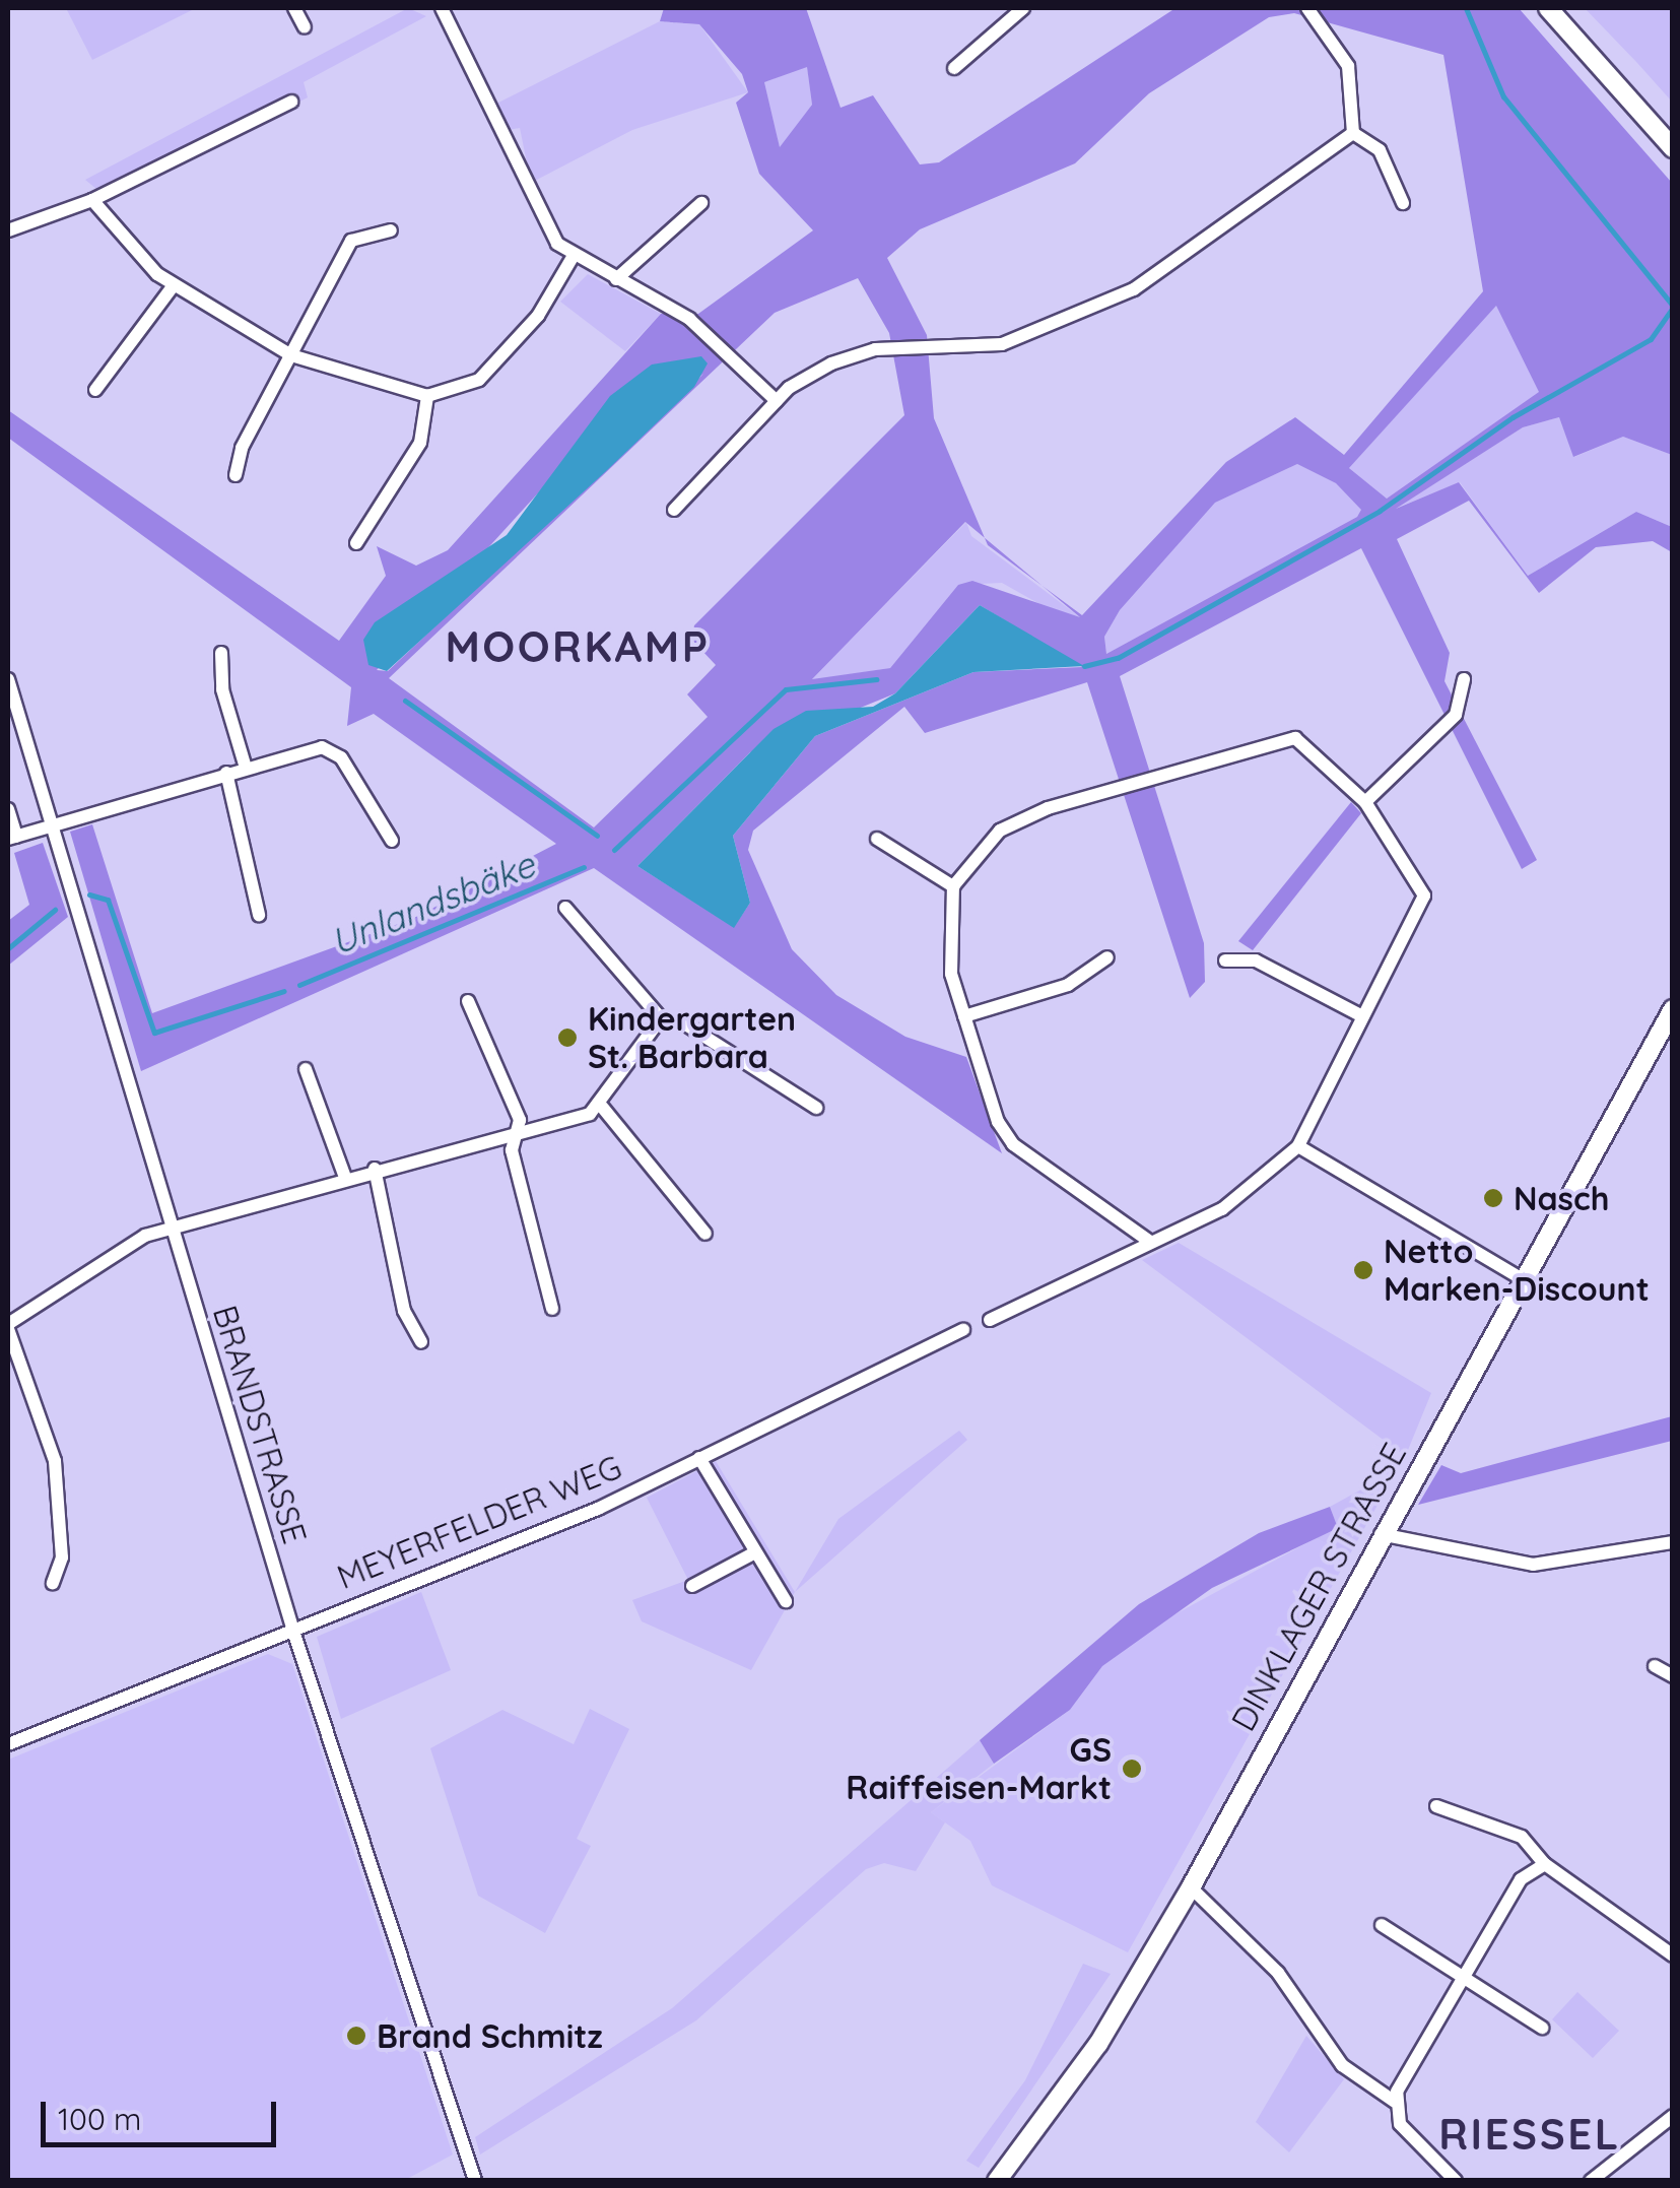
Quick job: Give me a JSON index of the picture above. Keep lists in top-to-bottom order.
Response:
{
  "streets": {
    "main road": ["DINKLAGER STRASSE"],
    "street": ["BRANDSTRASSE", "MEYERFELDER WEG"]
  },
  "crossings": [
    ["BRANDSTRASSE", "MEYERFELDER WEG"]
  ],
  "districts": ["MOORKAMP", "RIESSEL"],
  "water": ["Unlandsbäke"],
  "places": [
    "Kindergarten St. Barbara",
    "Nasch",
    "Netto Marken-Discount",
    "GS Raiffeisen-Markt",
    "Brand Schmitz"
  ],
  "scale_bar": "100 m"
}
